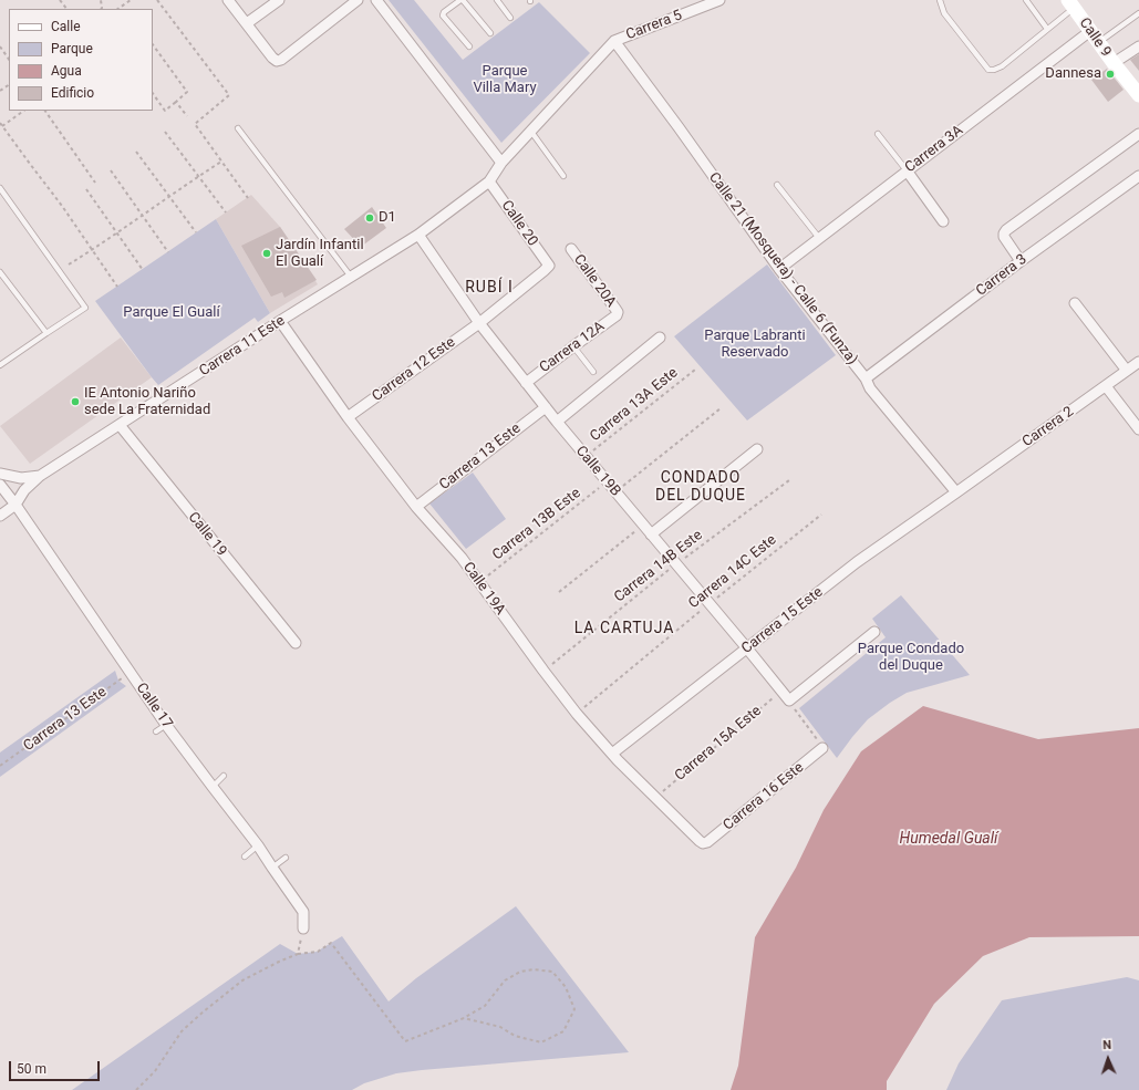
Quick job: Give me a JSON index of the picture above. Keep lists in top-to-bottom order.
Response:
{
  "streets": {
    "main road": ["Calle 9"],
    "street": [
      "Carrera 5",
      "Carrera 3A",
      "Calle 20",
      "Calle 21 (Mosquera) - Calle 6 (Funza)",
      "Carrera 3",
      "Calle 20A",
      "Carrera 11 Este",
      "Carrera 12A",
      "Carrera 12 Este",
      "Carrera 2",
      "Carrera 13 Este",
      "Calle 19B",
      "Calle 19",
      "Calle 19A",
      "Carrera 15 Este",
      "Calle 17",
      "Carrera 16 Este"
    ],
    "path": [
      "Carrera 13A Este",
      "Carrera 13B Este",
      "Carrera 14B Este",
      "Carrera 14C Este",
      "Carrera 15A Este"
    ]
  },
  "crossings": [
    ["Carrera 5", "Calle 21 (Mosquera) - Calle 6 (Funza)"],
    ["Calle 9", "Carrera 3A"],
    ["Carrera 3A", "Calle 21 (Mosquera) - Calle 6 (Funza)"],
    ["Calle 20", "Carrera 11 Este"],
    ["Calle 20", "Carrera 12 Este"],
    ["Calle 21 (Mosquera) - Calle 6 (Funza)", "Carrera 3"],
    ["Calle 21 (Mosquera) - Calle 6 (Funza)", "Carrera 2"],
    ["Calle 21 (Mosquera) - Calle 6 (Funza)", "Carrera 15 Este"],
    ["Calle 20A", "Carrera 12A"],
    ["Carrera 11 Este", "Calle 19B"],
    ["Carrera 11 Este", "Calle 19"],
    ["Carrera 11 Este", "Calle 19A"],
    ["Carrera 11 Este", "Calle 17"],
    ["Carrera 12A", "Calle 19B"],
    ["Carrera 12 Este", "Calle 19B"],
    ["Carrera 12 Este", "Calle 19A"],
    ["Carrera 13A Este", "Calle 19B"],
    ["Carrera 2", "Carrera 15 Este"],
    ["Carrera 13 Este", "Calle 19B"],
    ["Carrera 13 Este", "Calle 19A"],
    ["Carrera 13 Este", "Calle 17"],
    ["Calle 19B", "Carrera 13B Este"],
    ["Calle 19B", "Carrera 14B Este"],
    ["Calle 19B", "Carrera 14C Este"],
    ["Calle 19B", "Carrera 15 Este"],
    ["Calle 19B", "Carrera 15A Este"],
    ["Carrera 13B Este", "Calle 19A"],
    ["Carrera 14B Este", "Calle 19A"],
    ["Carrera 14C Este", "Calle 19A"],
    ["Calle 19A", "Carrera 15 Este"],
    ["Calle 19A", "Carrera 15A Este"],
    ["Calle 19A", "Carrera 16 Este"]
  ],
  "districts": ["RUBÍ I", "CONDADO DEL DUQUE", "LA CARTUJA"],
  "water": ["Humedal Gualí"],
  "parks": [
    "Parque Villa Mary",
    "Parque El Gualí",
    "Parque Labranti Reservado",
    "Parque Condado del Duque"
  ],
  "places": [
    "Dannesa",
    "D1",
    "Jardín Infantil El Gualí",
    "IE Antonio Nariño sede La Fraternidad"
  ],
  "legend": [
    "Calle",
    "Parque",
    "Agua",
    "Edificio"
  ],
  "scale_bar": "50 m",
  "north": "top"
}
